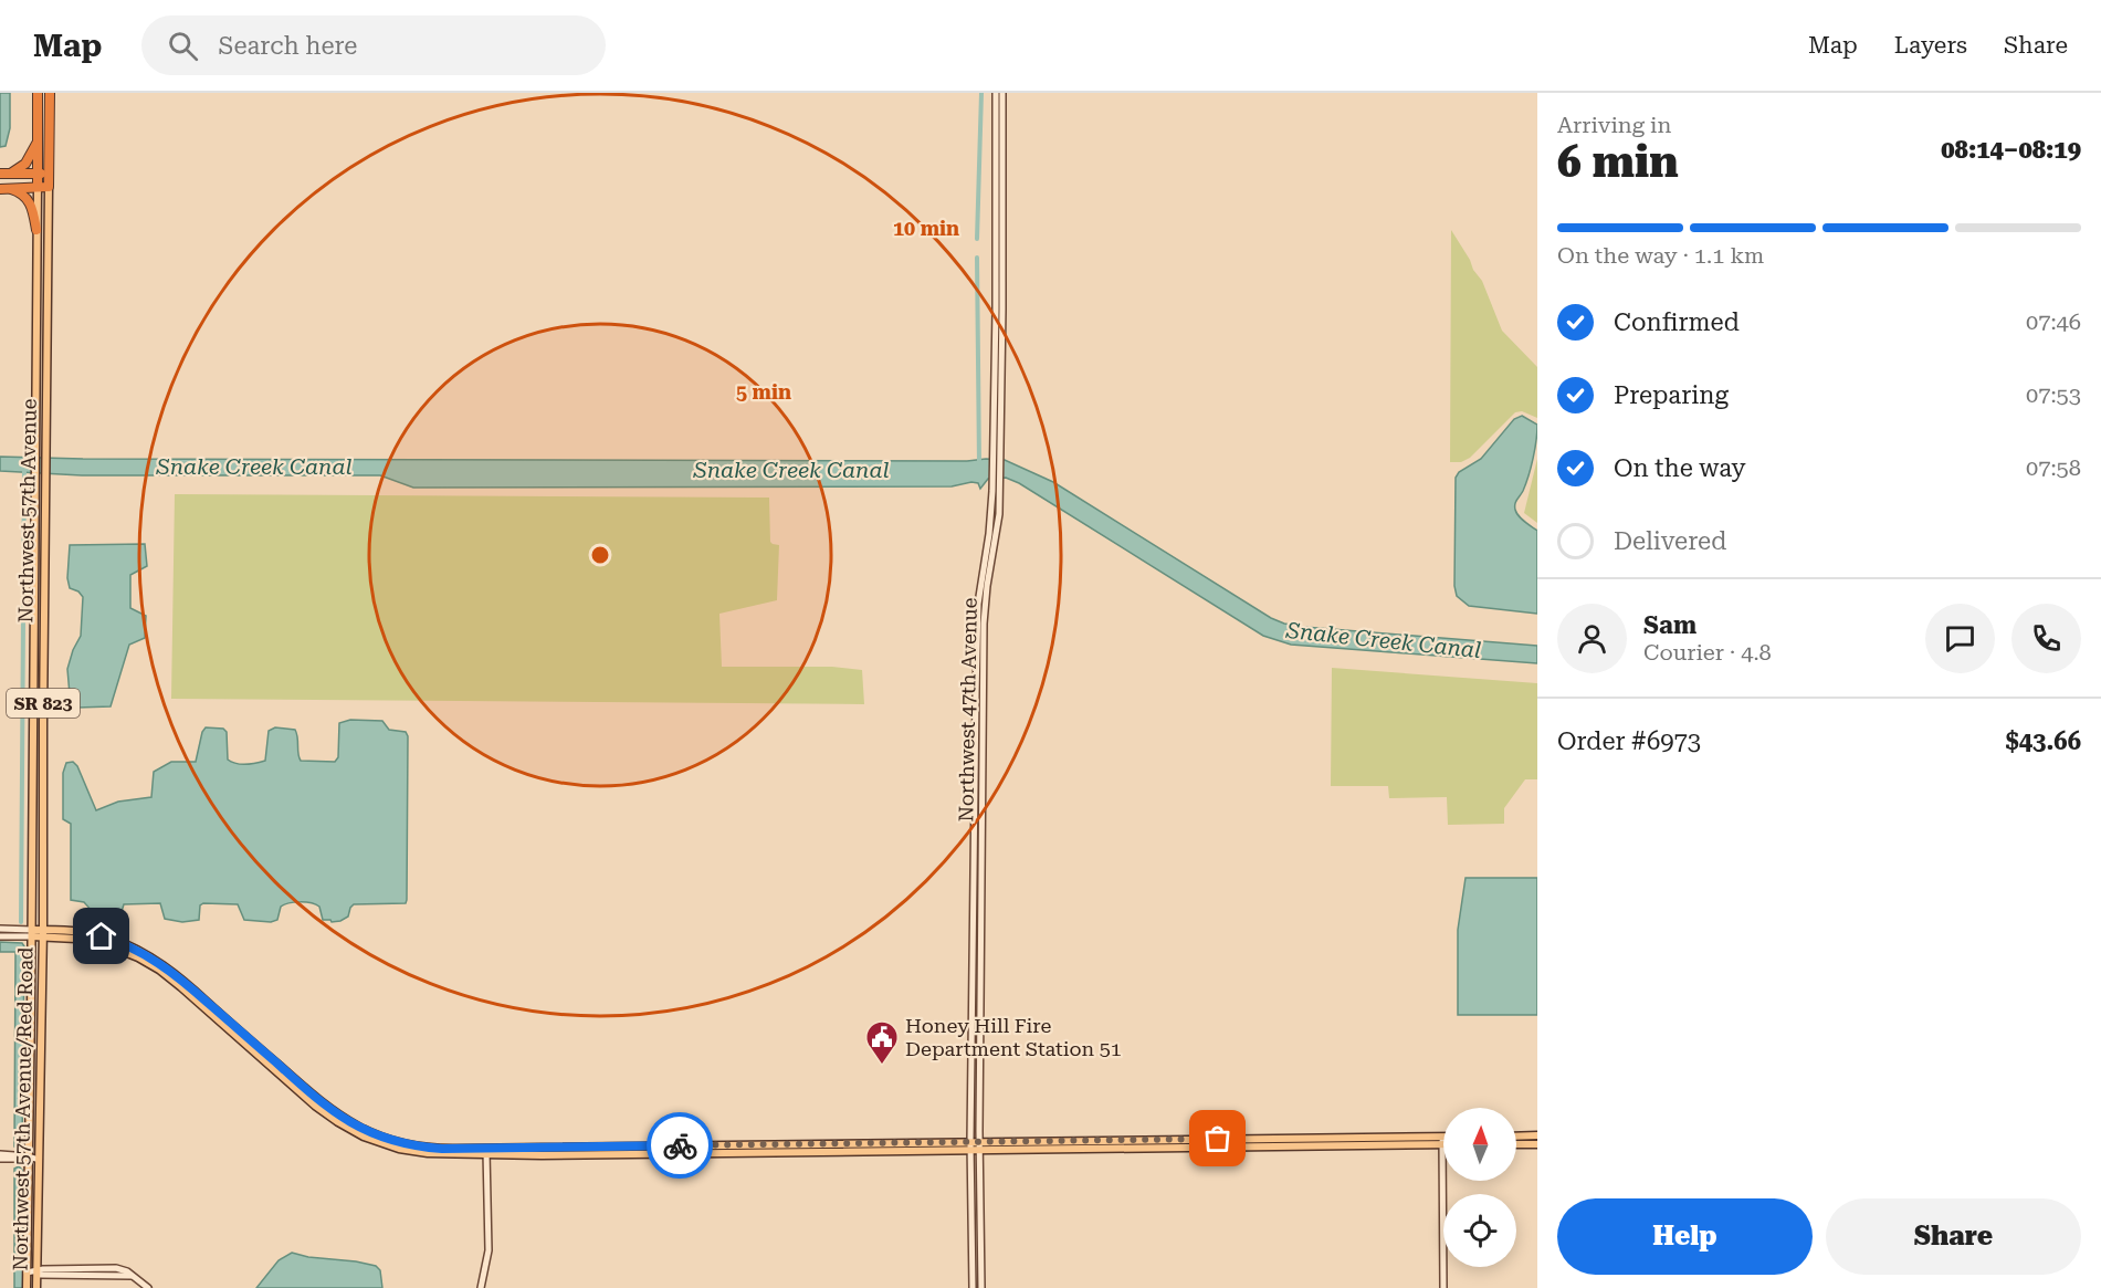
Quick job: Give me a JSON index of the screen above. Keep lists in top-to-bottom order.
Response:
{
  "streets": {
    "highway": ["Northwest 57th Avenue", "SR 823"],
    "main road": ["Northwest 47th Avenue", "Northwest 57th Avenue/Red Road"]
  },
  "crossings": [
    ["Northwest 57th Avenue", "Northwest 57th Avenue/Red Road"]
  ],
  "water": ["Snake Creek Canal"],
  "places": {
    "public building": ["Honey Hill Fire Department Station 51"]
  },
  "north": "top",
  "page": {
    "header": "Map",
    "search": "Search here",
    "nav": ["Map", "Layers", "Share"],
    "heading": ["6 min", "Arriving in", "08:14–08:19"],
    "panel": [
      "Sam",
      "Courier · 4.8",
      "Order #6973",
      "$43.66"
    ],
    "bar": "On the way · 1.1 km",
    "list": [
      ["Confirmed", "07:46"],
      ["Preparing", "07:53"],
      ["On the way", "07:58"],
      "Delivered"
    ],
    "buttons": ["Help", "Share"]
  },
  "rings": ["10 min", "5 min"]
}
